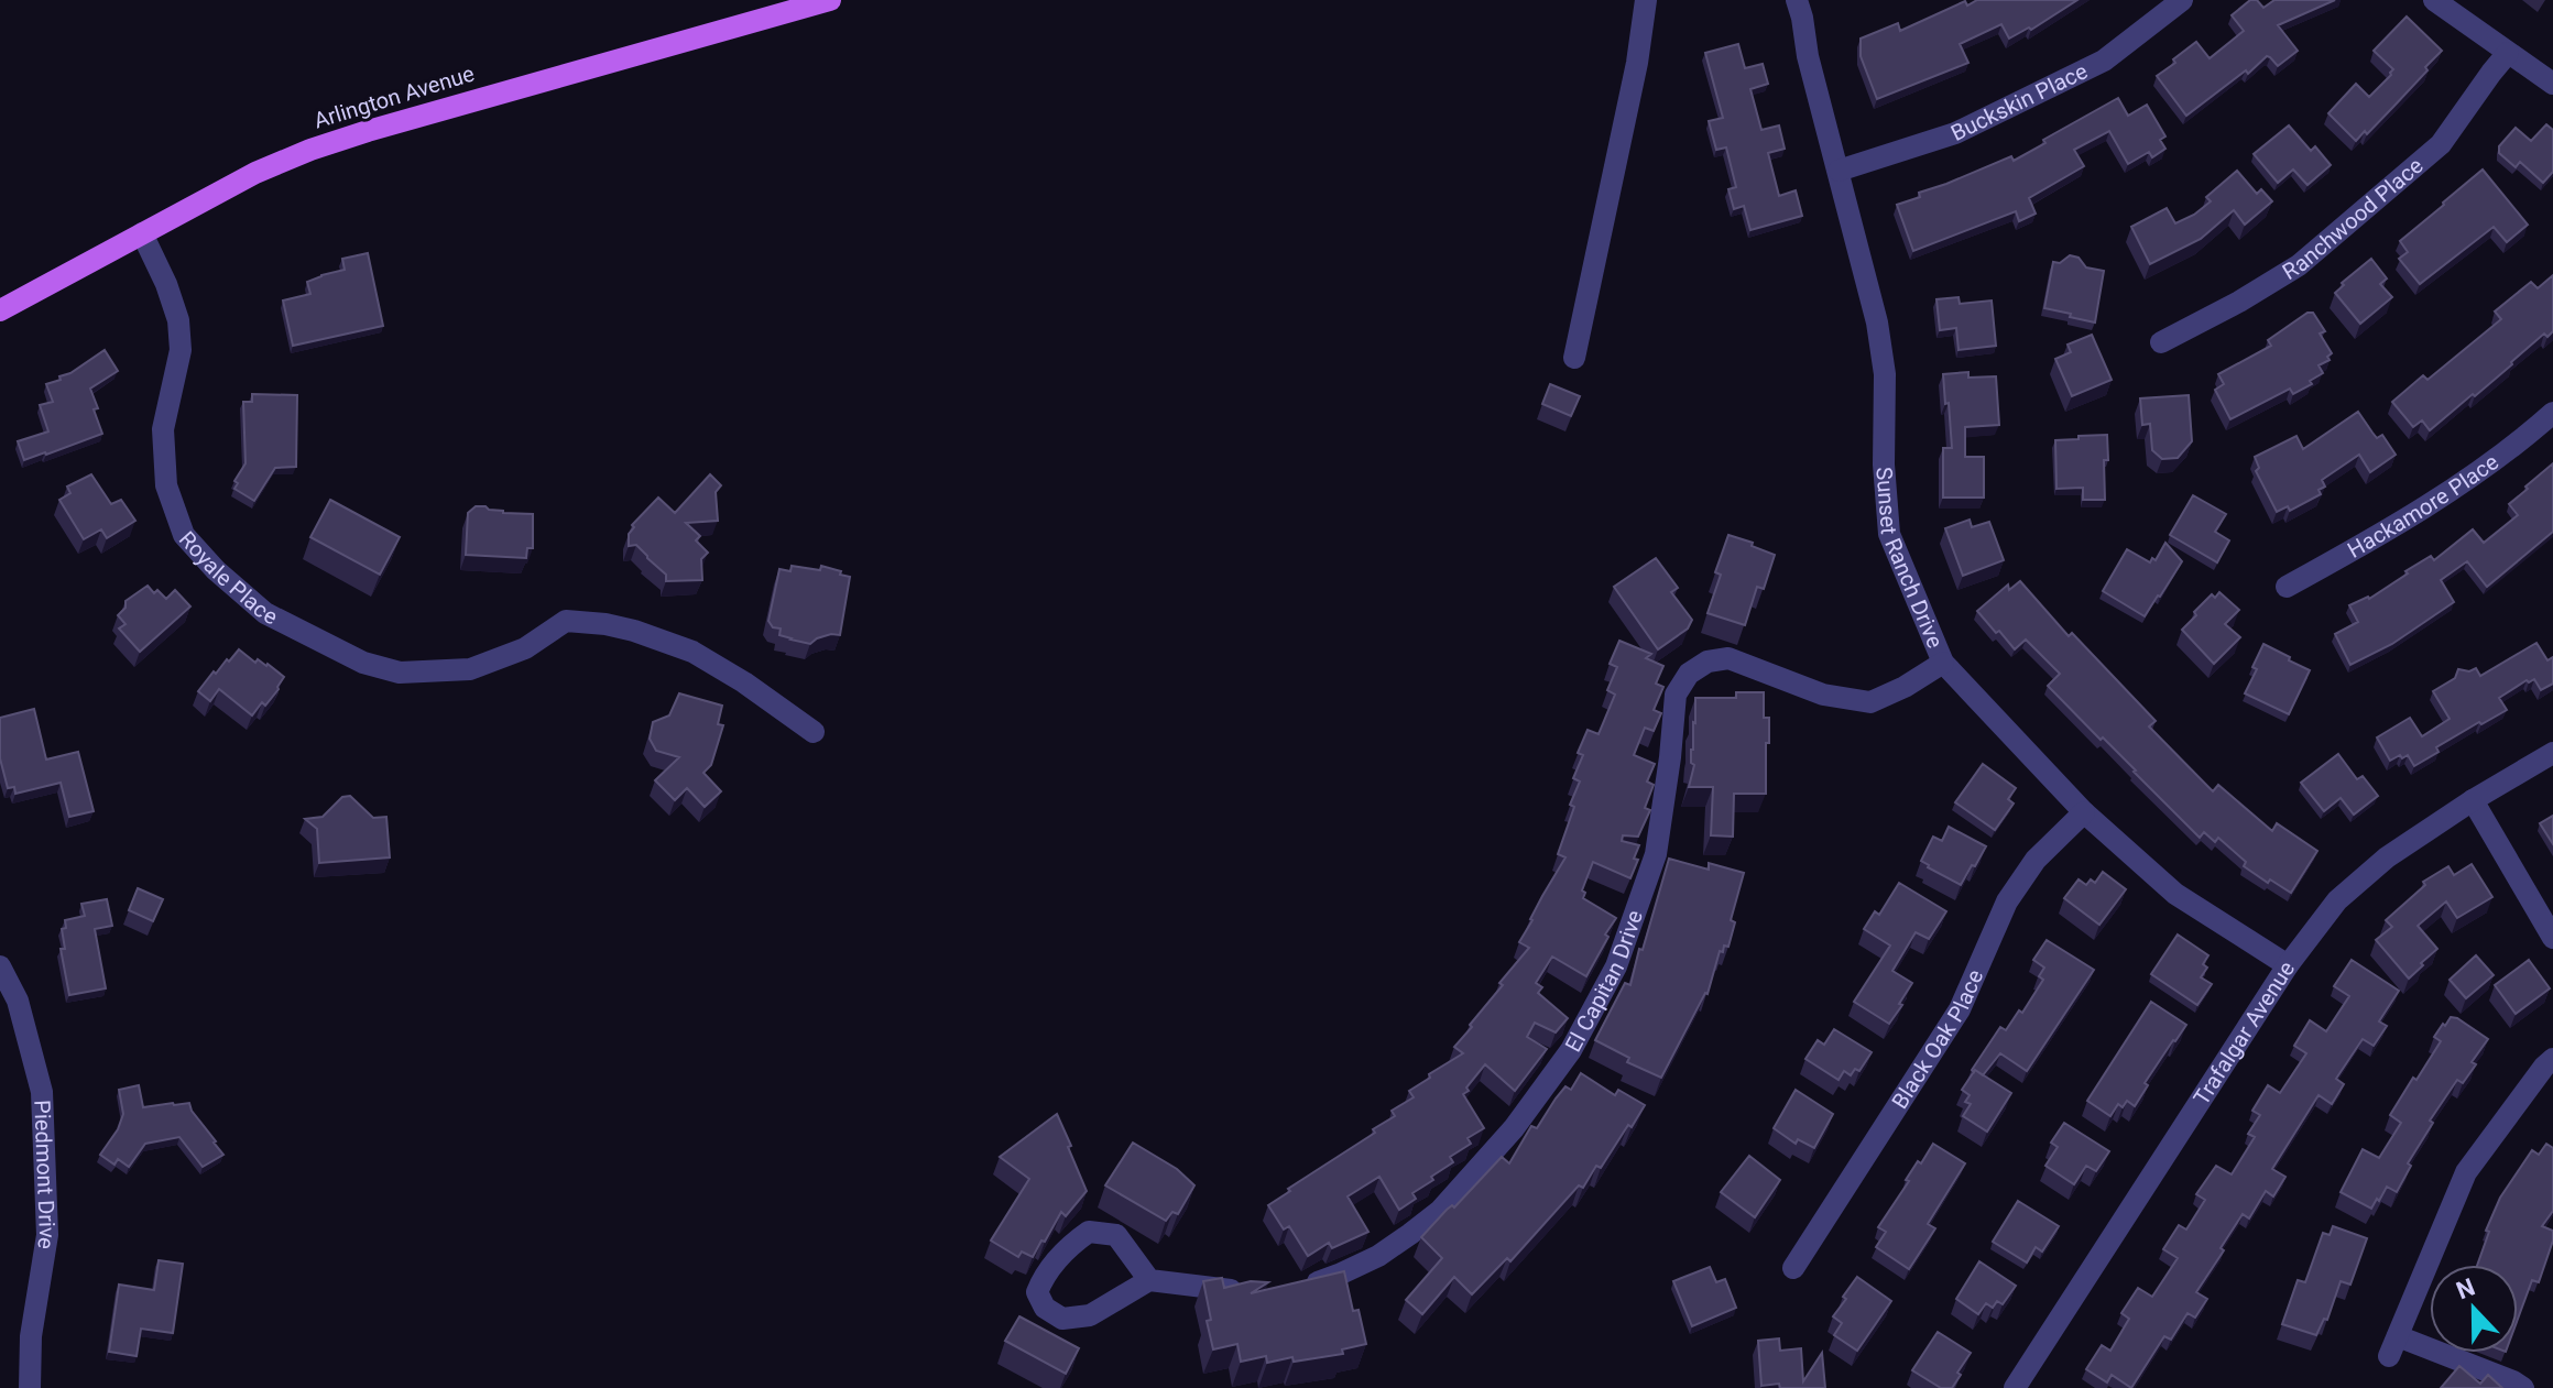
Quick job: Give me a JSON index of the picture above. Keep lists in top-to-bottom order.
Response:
{
  "streets": {
    "main road": ["Arlington Avenue"],
    "street": [
      "Buckskin Place",
      "Ranchwood Place",
      "Hackamore Place",
      "Sunset Ranch Drive",
      "Royale Place",
      "El Capitan Drive",
      "Trafalgar Avenue",
      "Black Oak Place",
      "Piedmont Drive"
    ]
  },
  "crossings": [
    ["Arlington Avenue", "Royale Place"],
    ["Buckskin Place", "Sunset Ranch Drive"],
    ["Sunset Ranch Drive", "El Capitan Drive"],
    ["Sunset Ranch Drive", "Trafalgar Avenue"],
    ["Sunset Ranch Drive", "Black Oak Place"]
  ],
  "north": "top"
}
